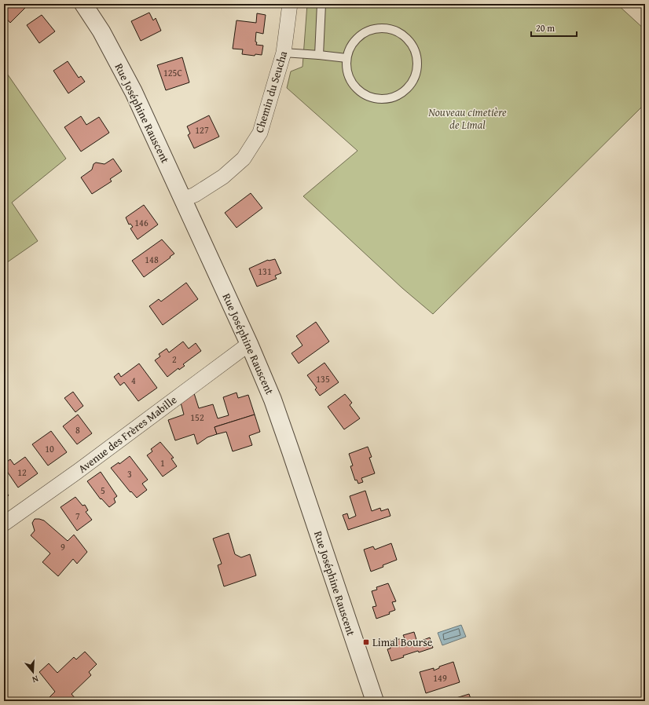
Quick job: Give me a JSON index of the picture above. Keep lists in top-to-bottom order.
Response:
{
  "streets": {
    "street": ["Chemin du Seucha", "Rue Joséphine Rauscent", "Avenue des Frères Mabille"]
  },
  "crossings": [
    ["Chemin du Seucha", "Rue Joséphine Rauscent"],
    ["Rue Joséphine Rauscent", "Avenue des Frères Mabille"]
  ],
  "parks": ["Nouveau cimetière de Limal"],
  "places": {
    "transit": ["Limal Bourse"]
  },
  "house_numbers": [
    "125C",
    "127",
    "146",
    "148",
    "131",
    "2",
    "135",
    "4",
    "152",
    "8",
    "10",
    "1",
    "12",
    "3",
    "5",
    "7",
    "9",
    "149"
  ],
  "scale_bar": "20 m",
  "north": "bottom"
}
